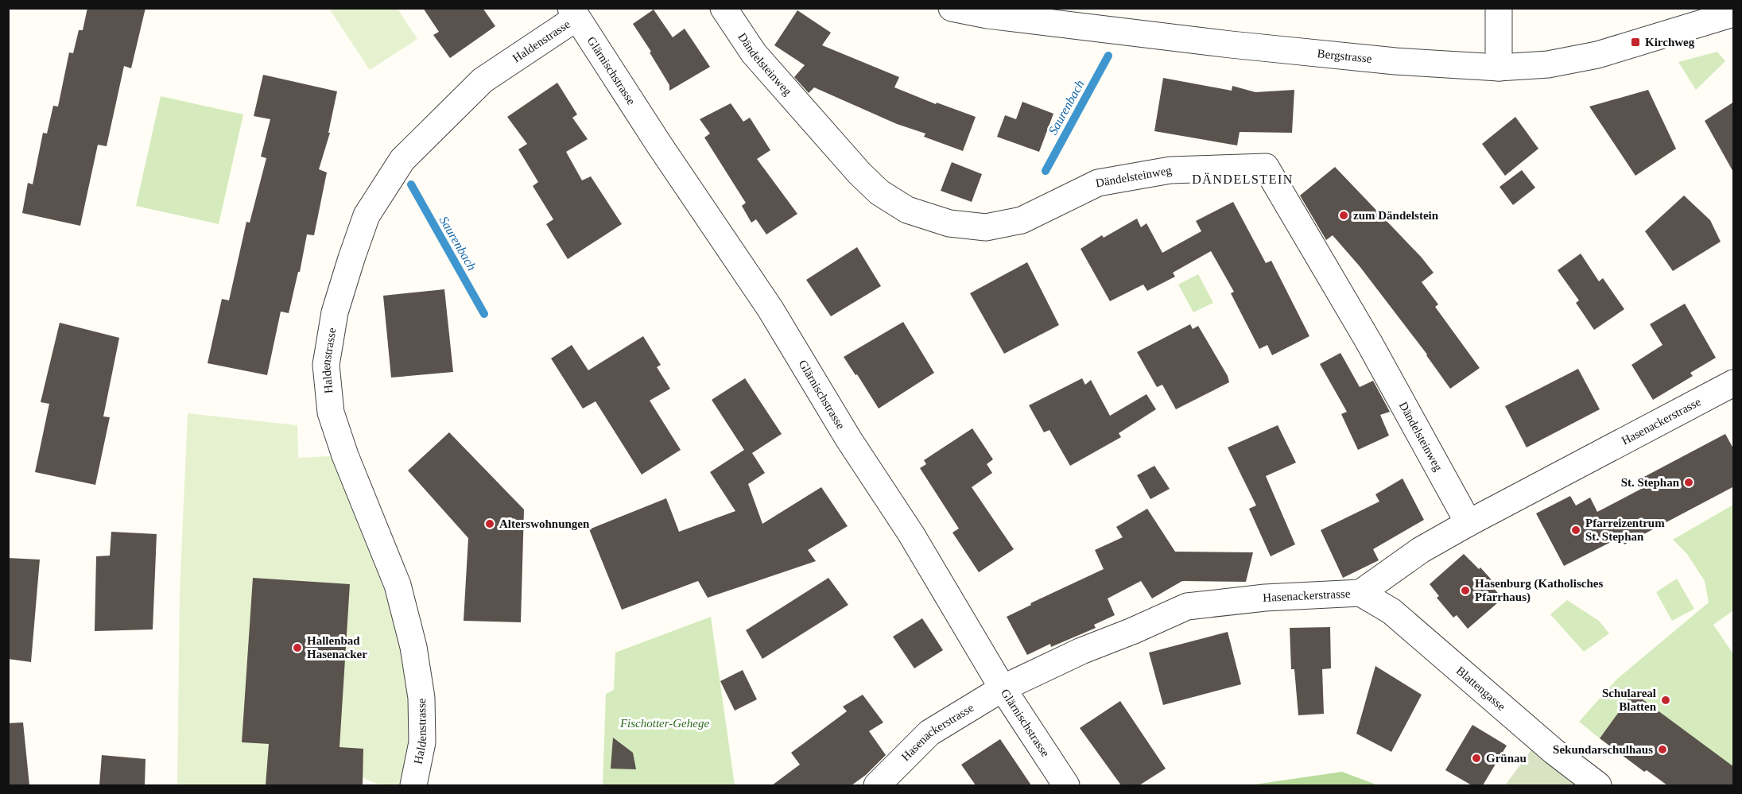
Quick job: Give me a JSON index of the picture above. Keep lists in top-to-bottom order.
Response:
{
  "streets": {
    "street": [
      "Haldenstrasse",
      "Bergstrasse",
      "Dändelsteinweg",
      "Glärnischstrasse",
      "Hasenackerstrasse",
      "Blattengasse"
    ]
  },
  "crossings": [
    ["Haldenstrasse", "Glärnischstrasse"],
    ["Dändelsteinweg", "Hasenackerstrasse"],
    ["Glärnischstrasse", "Hasenackerstrasse"],
    ["Hasenackerstrasse", "Blattengasse"]
  ],
  "districts": ["DÄNDELSTEIN"],
  "water": ["Saurenbach"],
  "parks": ["Fischotter-Gehege"],
  "places": {
    "transit": ["Kirchweg"],
    "other": [
      "zum Dändelstein",
      "St. Stephan",
      "Alterswohnungen",
      "Pfarreizentrum St. Stephan",
      "Hasenburg (Katholisches Pfarrhaus)",
      "Hallenbad Hasenacker",
      "Schulareal Blatten",
      "Sekundarschulhaus",
      "Grünau"
    ]
  }
}
